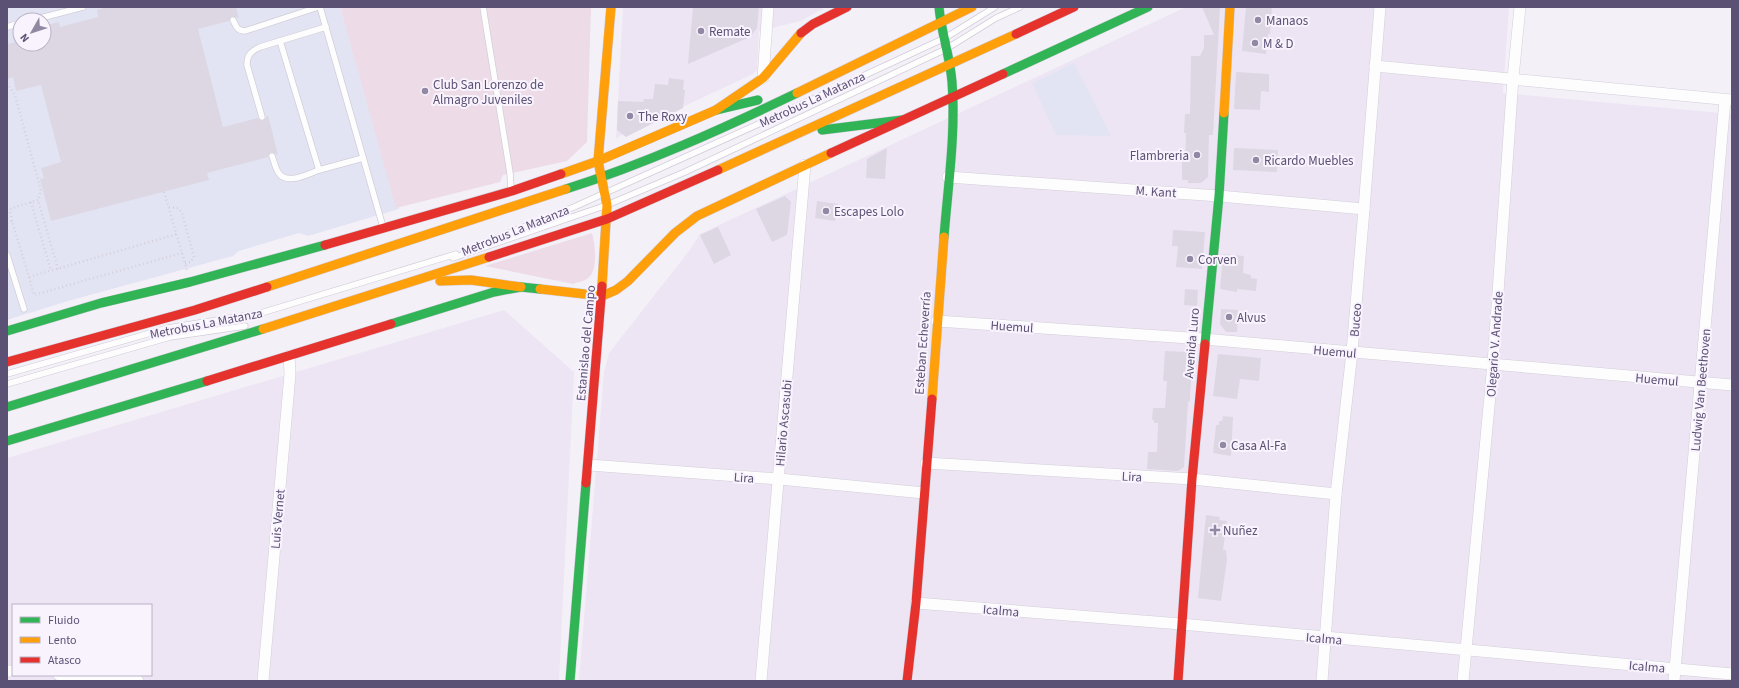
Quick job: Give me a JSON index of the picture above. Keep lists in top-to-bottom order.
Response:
{
  "streets": {
    "main road": ["Estanislao del Campo", "Esteban Echeverría", "Avenida Luro"],
    "street": [
      "M. Kant",
      "Buceo",
      "Huemul",
      "Olegario V. Andrade",
      "Ludwig Van Beethoven",
      "Hilario Ascasubi",
      "Lira",
      "Luis Vernet",
      "Icalma"
    ],
    "lane": ["Metrobus La Matanza"]
  },
  "crossings": [
    ["Metrobus La Matanza", "Estanislao del Campo"],
    ["Metrobus La Matanza", "Esteban Echeverría"],
    ["M. Kant", "Buceo"],
    ["M. Kant", "Esteban Echeverría"],
    ["M. Kant", "Avenida Luro"],
    ["Buceo", "Huemul"],
    ["Buceo", "Lira"],
    ["Buceo", "Icalma"],
    ["Huemul", "Esteban Echeverría"],
    ["Huemul", "Avenida Luro"],
    ["Huemul", "Olegario V. Andrade"],
    ["Huemul", "Ludwig Van Beethoven"],
    ["Estanislao del Campo", "Lira"],
    ["Esteban Echeverría", "Lira"],
    ["Esteban Echeverría", "Icalma"],
    ["Avenida Luro", "Lira"],
    ["Avenida Luro", "Icalma"],
    ["Olegario V. Andrade", "Icalma"],
    ["Ludwig Van Beethoven", "Icalma"],
    ["Hilario Ascasubi", "Lira"]
  ],
  "places": {
    "other": [
      "Manaos",
      "Remate",
      "M & D",
      "Club San Lorenzo de Almagro Juveniles",
      "The Roxy",
      "Flambreria",
      "Ricardo Muebles",
      "Escapes Lolo",
      "Corven",
      "Alvus",
      "Casa Al-Fa"
    ],
    "health": ["Nuñez"]
  },
  "legend": ["Fluido", "Lento", "Atasco"],
  "north": "bottom left"
}
